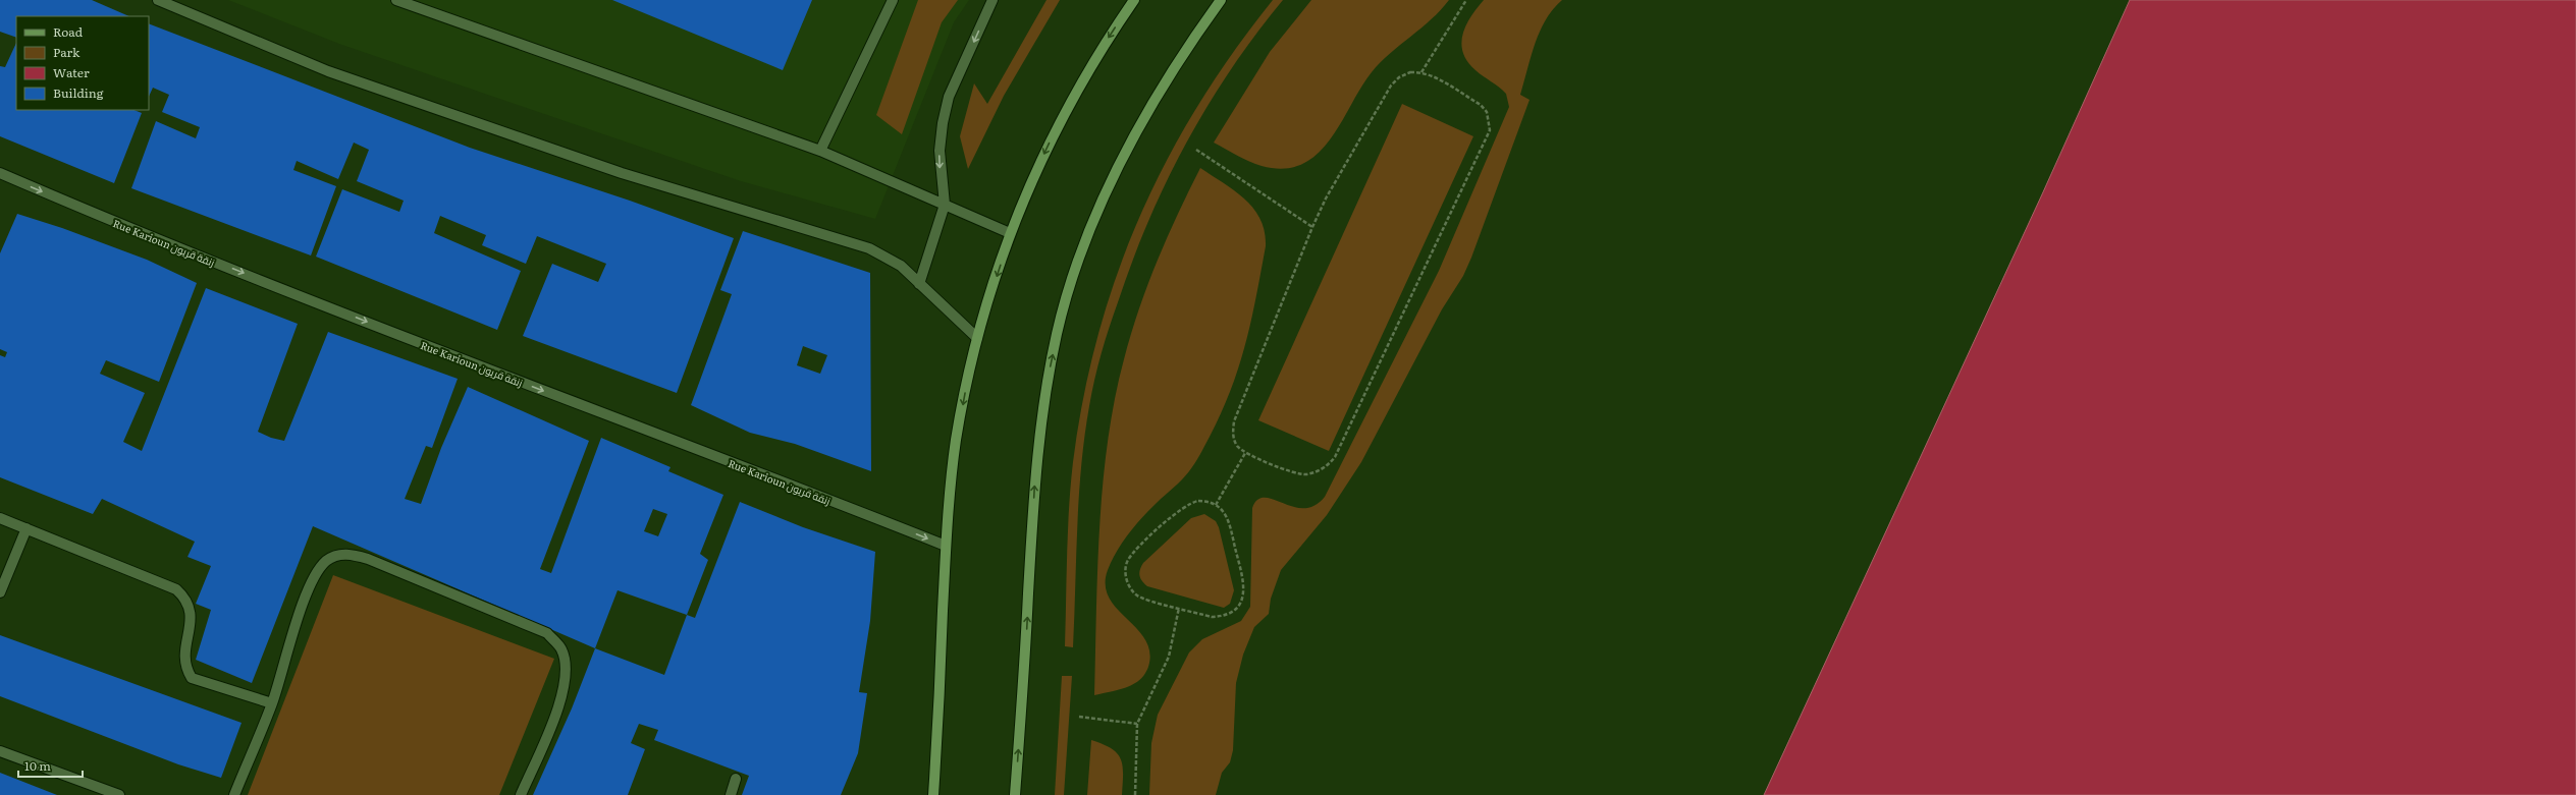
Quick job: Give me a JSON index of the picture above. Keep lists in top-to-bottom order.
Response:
{
  "streets": {
    "street": ["Rue Karioun زنقة قريون"]
  },
  "one_way": ["Rue Karioun زنقة قريون"],
  "legend": [
    "Road",
    "Park",
    "Water",
    "Building"
  ],
  "scale_bar": "10 m"
}
